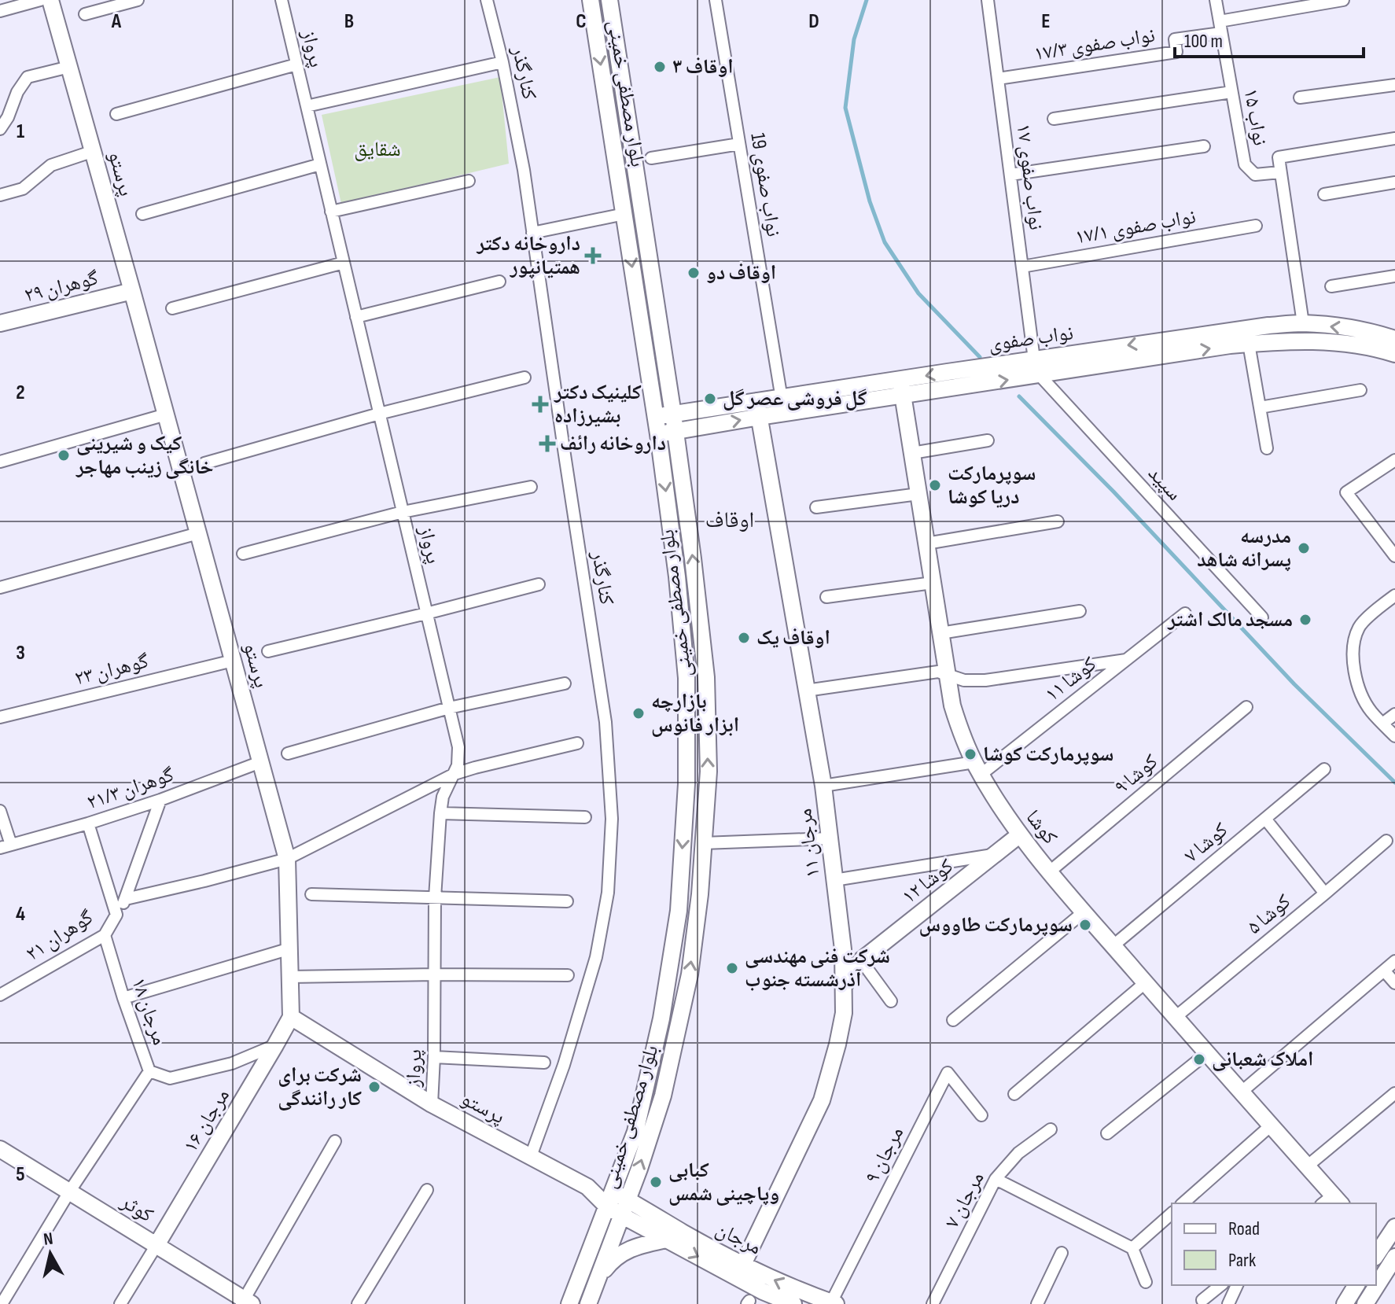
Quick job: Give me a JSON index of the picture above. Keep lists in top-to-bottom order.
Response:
{
  "streets": {
    "street": [
      "نواب صفوی ۱۷/۳",
      "پرواز",
      "کنارگذر",
      "بلوار مصطفی خمینی",
      "نواب ۱۵",
      "پرستو",
      "نواب صفوی ۱۷",
      "نواب صفوی 19",
      "نواب صفوی ۱۷/۱",
      "گوهران ۲۹",
      "نواب صفوی",
      "سپید",
      "گوهران ۲۳",
      "کوشا ۱۱",
      "کوشا ۹",
      "گوهران ۲۱/۳",
      "کوشا",
      "مرجان ۱۱",
      "کوشا ۷",
      "کوشا ۱۲",
      "کوشا ۵",
      "گوهران ۲۱",
      "مرجان ۱۸",
      "مرجان ۱۶",
      "مرجان ۹",
      "مرجان ۷",
      "کوثر",
      "مرجان"
    ]
  },
  "crossings": [
    ["نواب صفوی ۱۷/۳", "نواب ۱۵"],
    ["نواب صفوی ۱۷/۳", "نواب صفوی ۱۷"],
    ["پرواز", "پرستو"],
    ["کنارگذر", "پرستو"],
    ["بلوار مصطفی خمینی", "پرستو"],
    ["بلوار مصطفی خمینی", "نواب صفوی"],
    ["بلوار مصطفی خمینی", "مرجان"],
    ["پرستو", "گوهران ۲۹"],
    ["پرستو", "گوهران ۲۳"],
    ["پرستو", "گوهران ۲۱/۳"],
    ["پرستو", "مرجان ۱۶"],
    ["پرستو", "مرجان"],
    ["نواب صفوی ۱۷", "نواب صفوی ۱۷/۱"],
    ["نواب صفوی ۱۷", "نواب صفوی"],
    ["نواب صفوی ۱۷", "سپید"],
    ["نواب صفوی 19", "نواب صفوی"],
    ["نواب صفوی", "سپید"],
    ["نواب صفوی", "کوشا"],
    ["نواب صفوی", "مرجان ۱۱"],
    ["کوشا ۱۱", "کوشا"],
    ["کوشا ۹", "کوشا"],
    ["گوهران ۲۱/۳", "گوهران ۲۱"],
    ["کوشا", "کوشا ۷"],
    ["کوشا", "کوشا ۱۲"],
    ["کوشا", "کوشا ۵"],
    ["مرجان ۱۱", "کوشا ۱۲"],
    ["مرجان ۱۱", "مرجان"],
    ["گوهران ۲۱", "مرجان ۱۸"],
    ["مرجان ۱۸", "کوثر"],
    ["مرجان ۱۶", "کوثر"],
    ["مرجان ۹", "مرجان"]
  ],
  "districts": ["اوقاف"],
  "parks": ["شقایق"],
  "places": {
    "other": [
      "اوقاف ۳",
      "اوقاف دو",
      "گل فروشی عصر گل",
      "کیک و شیرینی خانگی زینب مهاجر",
      "سوپرمارکت دریا کوشا",
      "مدرسه پسرانه شاهد",
      "مسجد مالک اشتر",
      "اوقاف یک",
      "بازارچه ابزار فانوس",
      "سوپرمارکت کوشا",
      "سوپرمارکت طاووس",
      "شرکت فنی مهندسی آذرشسته جنوب",
      "املاک شعبانی",
      "شركت براى كار رانندگى",
      "کبابی وپاچینی شمس"
    ],
    "health": ["داروخانه دکتر همتیانپور", "کلینیک دکتر بشیرزاده", "داروخانه رائف"]
  },
  "legend": ["Road", "Park"],
  "scale_bar": "100 m",
  "north": "top",
  "grid": {
    "columns": [
      "A",
      "B",
      "C",
      "D",
      "E"
    ],
    "rows": [
      "1",
      "2",
      "3",
      "4",
      "5"
    ]
  }
}
